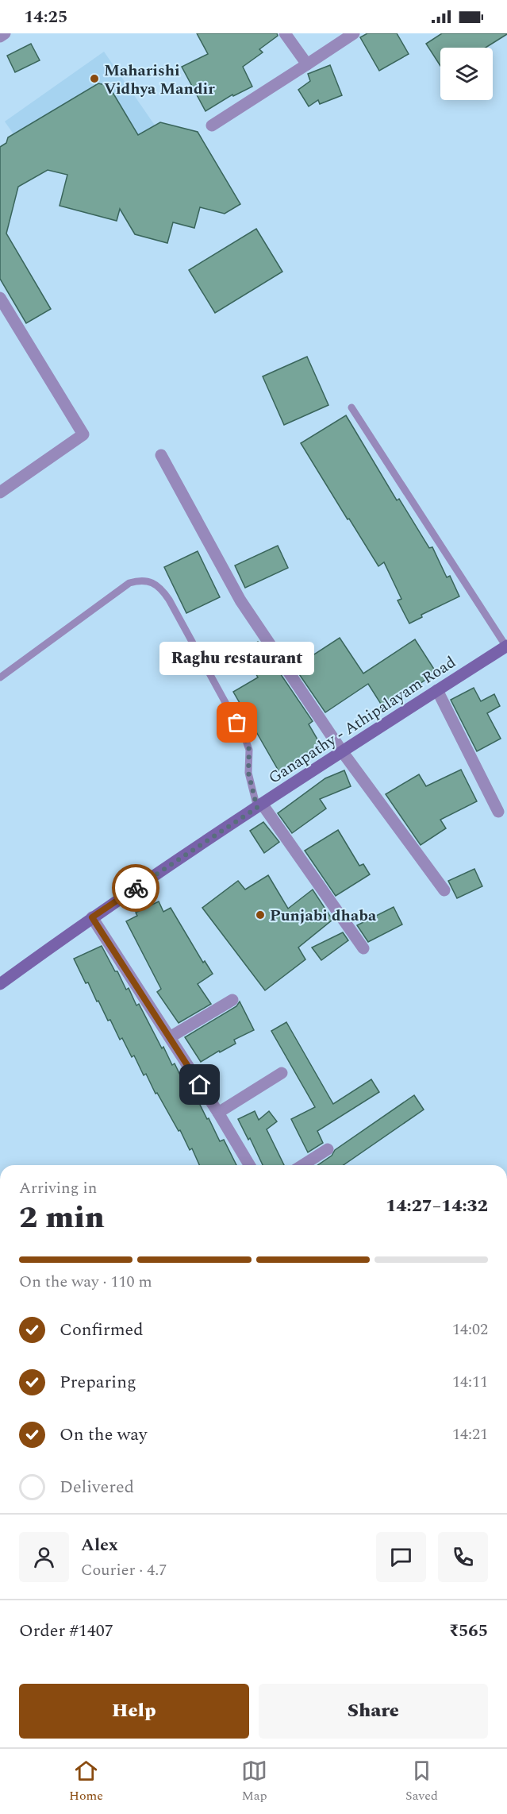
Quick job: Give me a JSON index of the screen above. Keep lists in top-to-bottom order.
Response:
{
  "streets": {
    "main road": ["Ganapathy - Athipalayam Road"]
  },
  "places": ["Maharishi Vidhya Mandir", "Raghu restaurant", "Punjabi dhaba"],
  "page": {
    "status": "14:25",
    "bubble": "Raghu restaurant",
    "heading": ["2 min", "Arriving in", "14:27–14:32"],
    "panel": [
      "Alex",
      "Courier · 4.7",
      "Order #1407",
      "₹565"
    ],
    "bar": "On the way · 110 m",
    "list": [
      ["Confirmed", "14:02"],
      ["Preparing", "14:11"],
      ["On the way", "14:21"],
      "Delivered"
    ],
    "buttons": ["Help", "Share"],
    "tabs": ["Home", "Map", "Saved"]
  }
}
